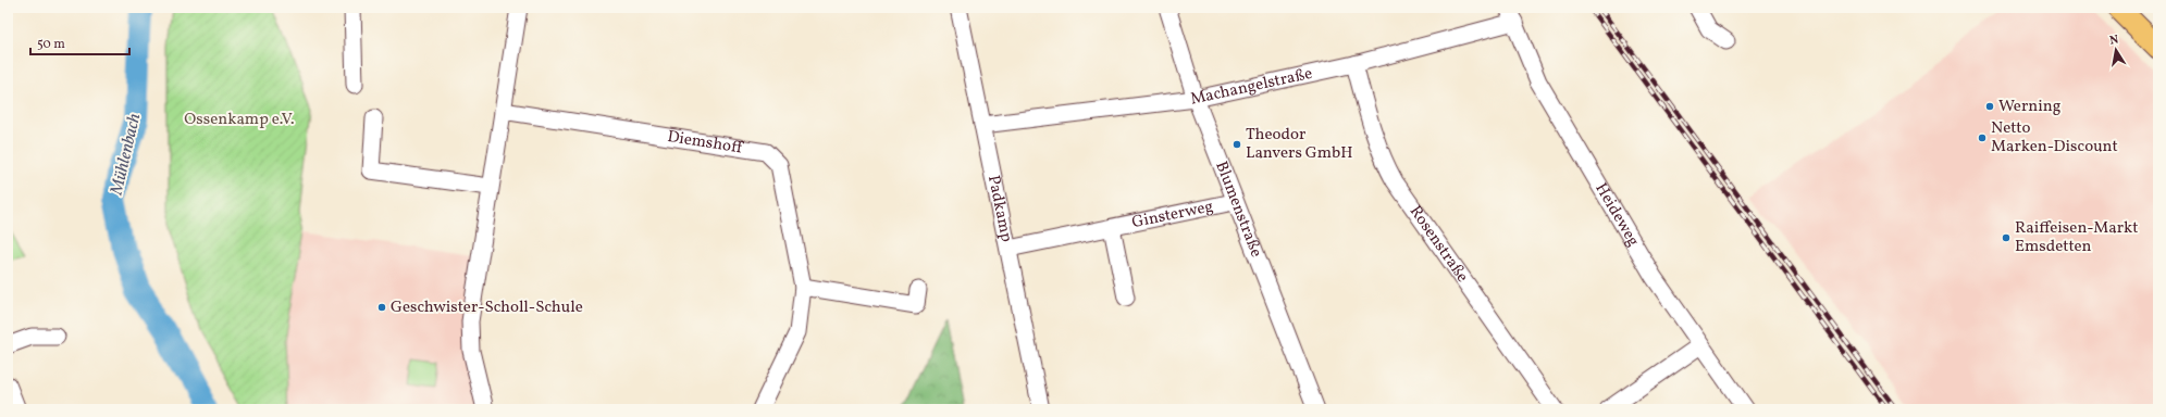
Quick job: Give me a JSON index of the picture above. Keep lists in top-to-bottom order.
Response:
{
  "streets": {
    "street": [
      "Machangelstraße",
      "Diemshoff",
      "Padkamp",
      "Blumenstraße",
      "Heideweg",
      "Ginsterweg",
      "Rosenstraße"
    ]
  },
  "crossings": [
    ["Machangelstraße", "Padkamp"],
    ["Machangelstraße", "Blumenstraße"],
    ["Machangelstraße", "Heideweg"],
    ["Machangelstraße", "Rosenstraße"],
    ["Padkamp", "Ginsterweg"],
    ["Blumenstraße", "Ginsterweg"]
  ],
  "water": ["Mühlenbach"],
  "parks": ["Ossenkamp e.V."],
  "places": [
    "Werning",
    "Netto Marken-Discount",
    "Theodor Lanvers GmbH",
    "Raiffeisen-Markt Emsdetten",
    "Geschwister-Scholl-Schule"
  ],
  "scale_bar": "50 m",
  "north": "top"
}
